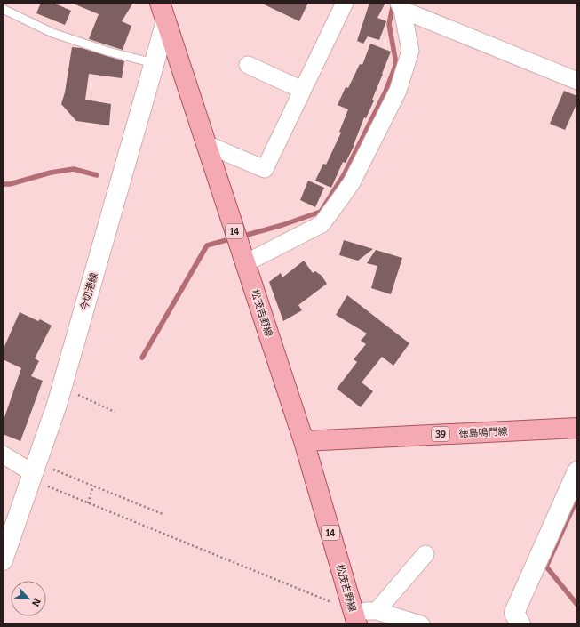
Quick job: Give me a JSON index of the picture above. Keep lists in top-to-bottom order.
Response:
{
  "streets": {
    "main road": [
      "14",
      "今切港線",
      "松茂吉野線",
      "徳島鳴門線",
      "39"
    ]
  },
  "crossings": [
    ["今切港線", "松茂吉野線"],
    ["松茂吉野線", "徳島鳴門線"]
  ],
  "north": "bottom right"
}
